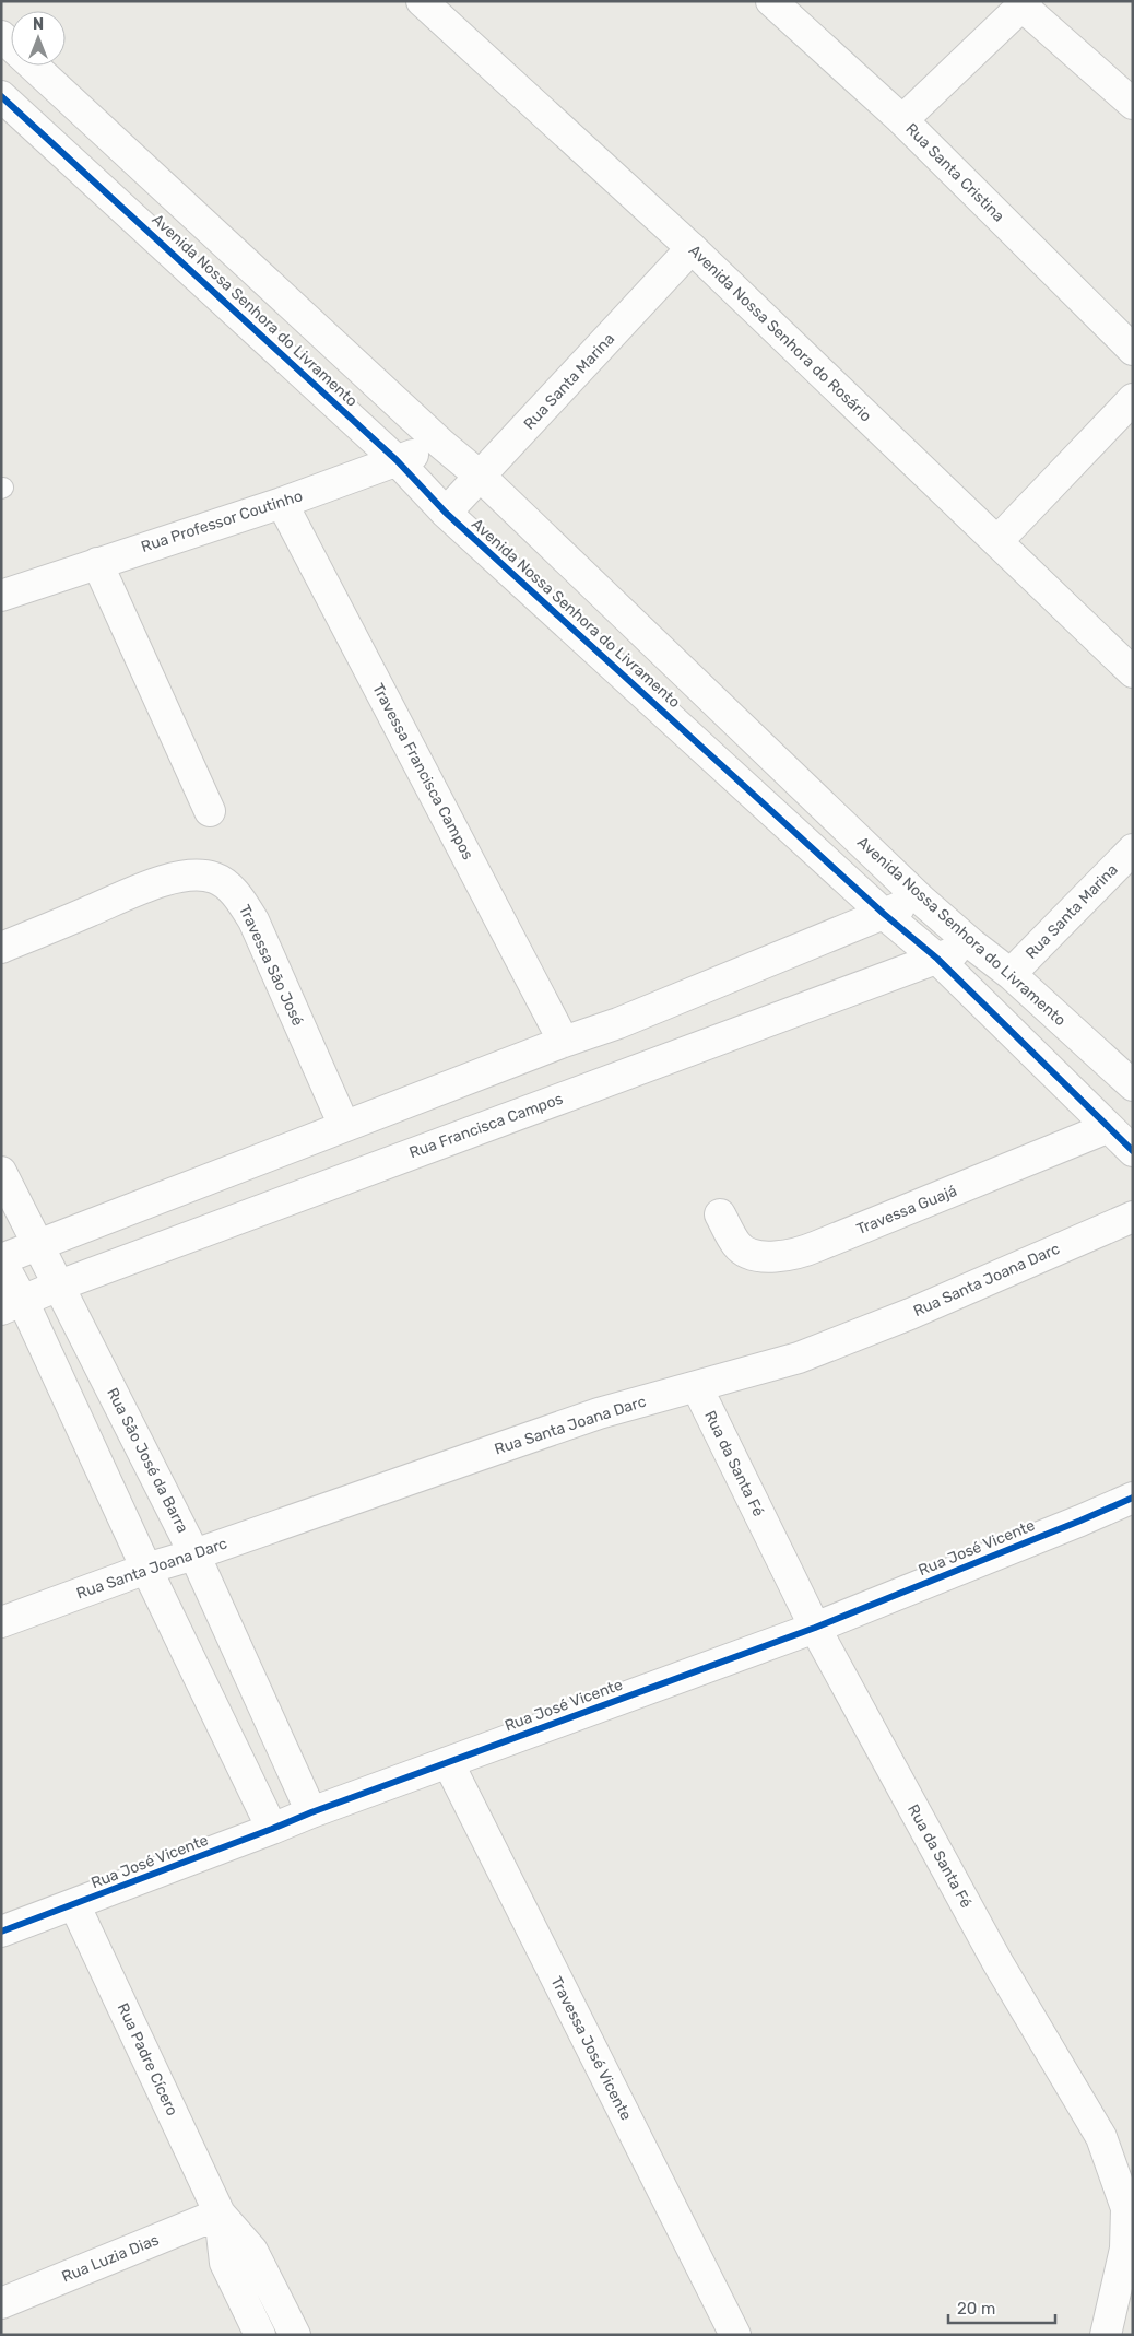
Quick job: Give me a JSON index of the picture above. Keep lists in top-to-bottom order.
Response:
{
  "streets": {
    "street": [
      "Rua Santa Cristina",
      "Avenida Nossa Senhora do Livramento",
      "Avenida Nossa Senhora do Rosário",
      "Rua Santa Marina",
      "Rua Professor Coutinho",
      "Travessa Francisca Campos",
      "Travessa São José",
      "Rua Francisca Campos",
      "Travessa Guajá",
      "Rua Santa Joana Darc",
      "Rua São José da Barra",
      "Rua da Santa Fé",
      "Rua José Vicente",
      "Travessa José Vicente",
      "Rua Padre Cícero",
      "Rua Luzia Dias"
    ]
  },
  "crossings": [
    ["Avenida Nossa Senhora do Livramento", "Rua Santa Marina"],
    ["Avenida Nossa Senhora do Livramento", "Rua Professor Coutinho"],
    ["Avenida Nossa Senhora do Livramento", "Rua Francisca Campos"],
    ["Avenida Nossa Senhora do Livramento", "Travessa Guajá"],
    ["Avenida Nossa Senhora do Rosário", "Rua Santa Marina"],
    ["Rua Professor Coutinho", "Travessa Francisca Campos"],
    ["Rua Francisca Campos", "Rua São José da Barra"],
    ["Rua Santa Joana Darc", "Rua São José da Barra"],
    ["Rua Santa Joana Darc", "Rua da Santa Fé"],
    ["Rua São José da Barra", "Rua José Vicente"],
    ["Rua da Santa Fé", "Rua José Vicente"],
    ["Rua José Vicente", "Travessa José Vicente"],
    ["Rua José Vicente", "Rua Padre Cícero"],
    ["Rua Padre Cícero", "Rua Luzia Dias"]
  ],
  "scale_bar": "20 m",
  "north": "top"
}
